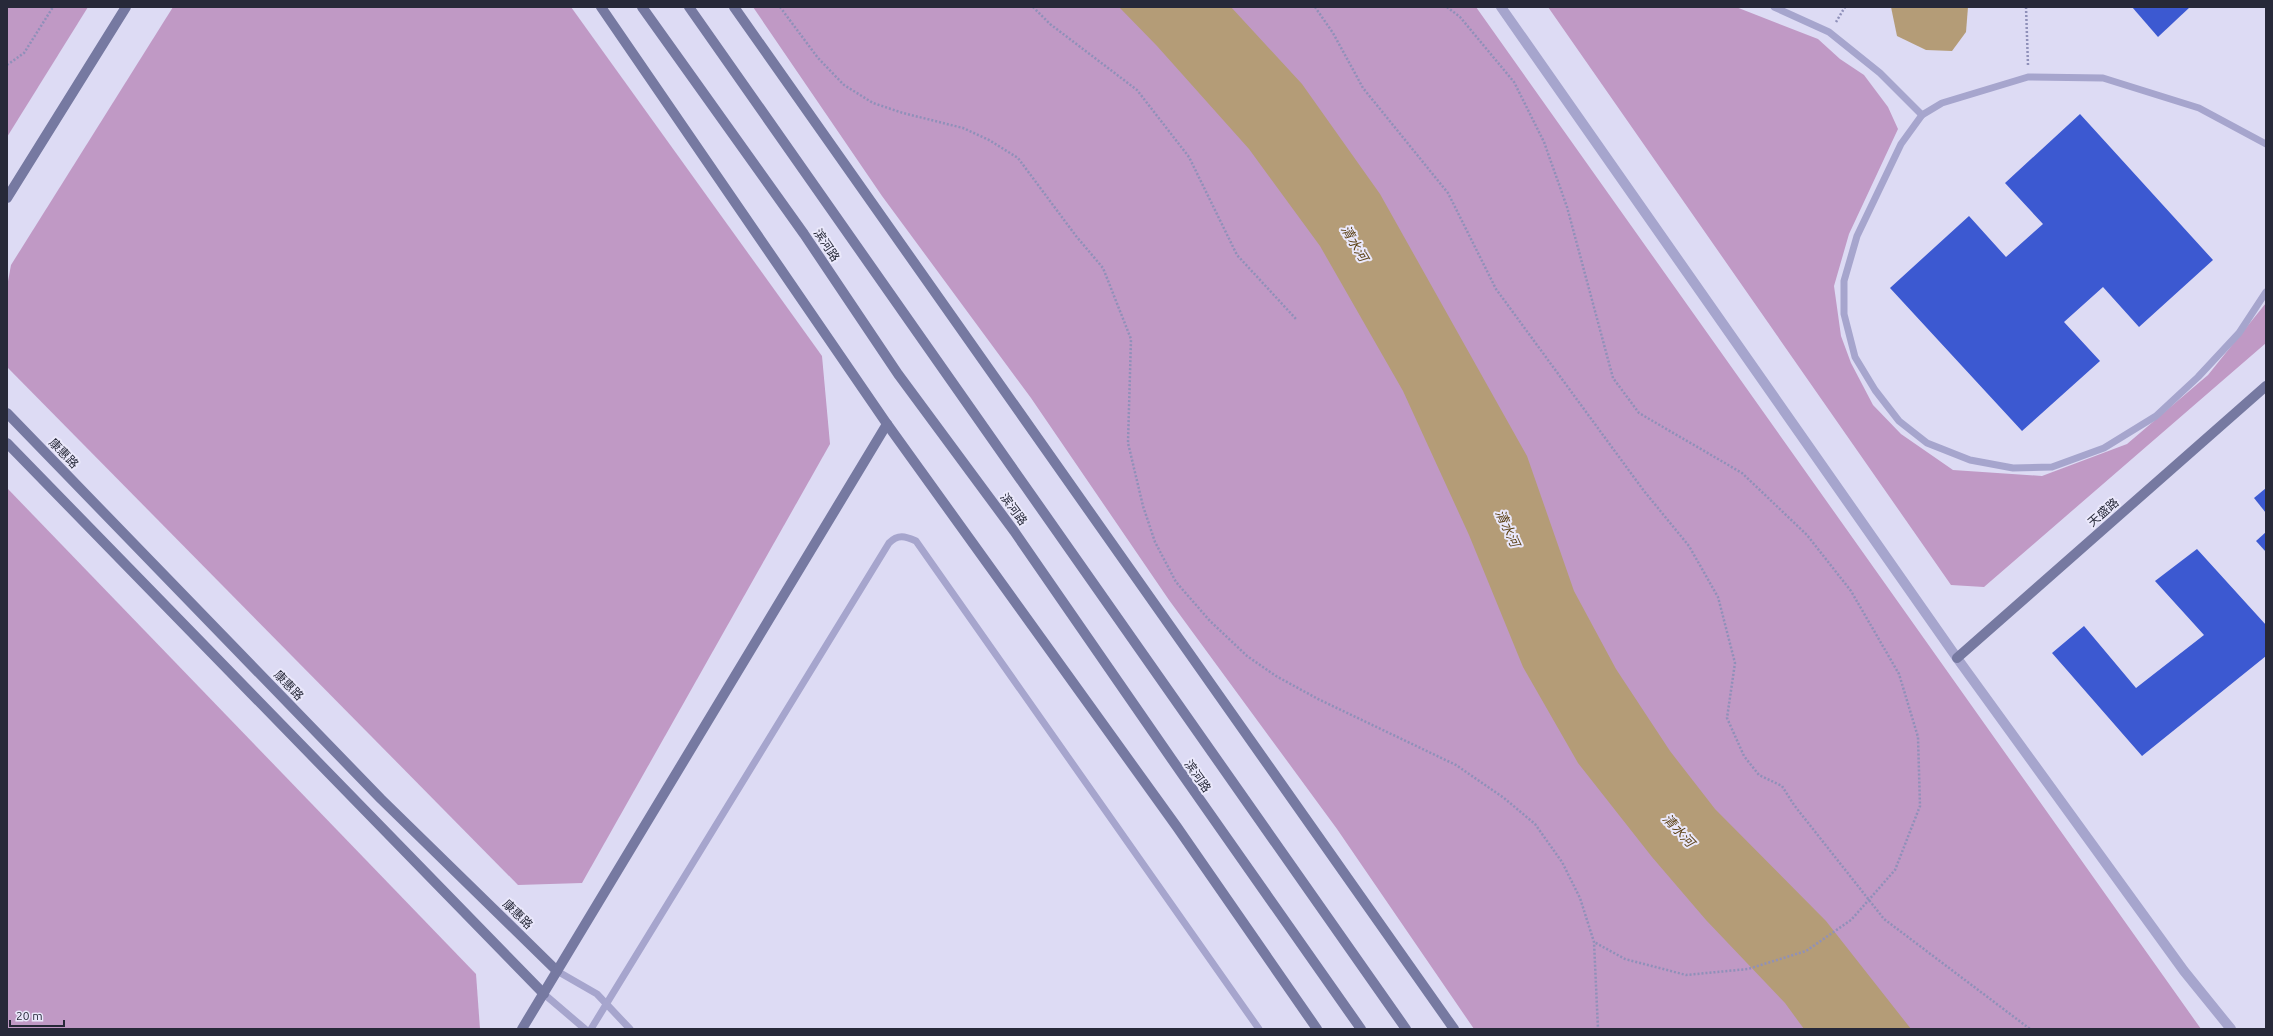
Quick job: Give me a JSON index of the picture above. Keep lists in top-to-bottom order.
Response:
{
  "streets": {
    "main road": ["滨河路", "康惠路", "天盛路"]
  },
  "water": ["清水河"],
  "scale_bar": "20 m"
}
